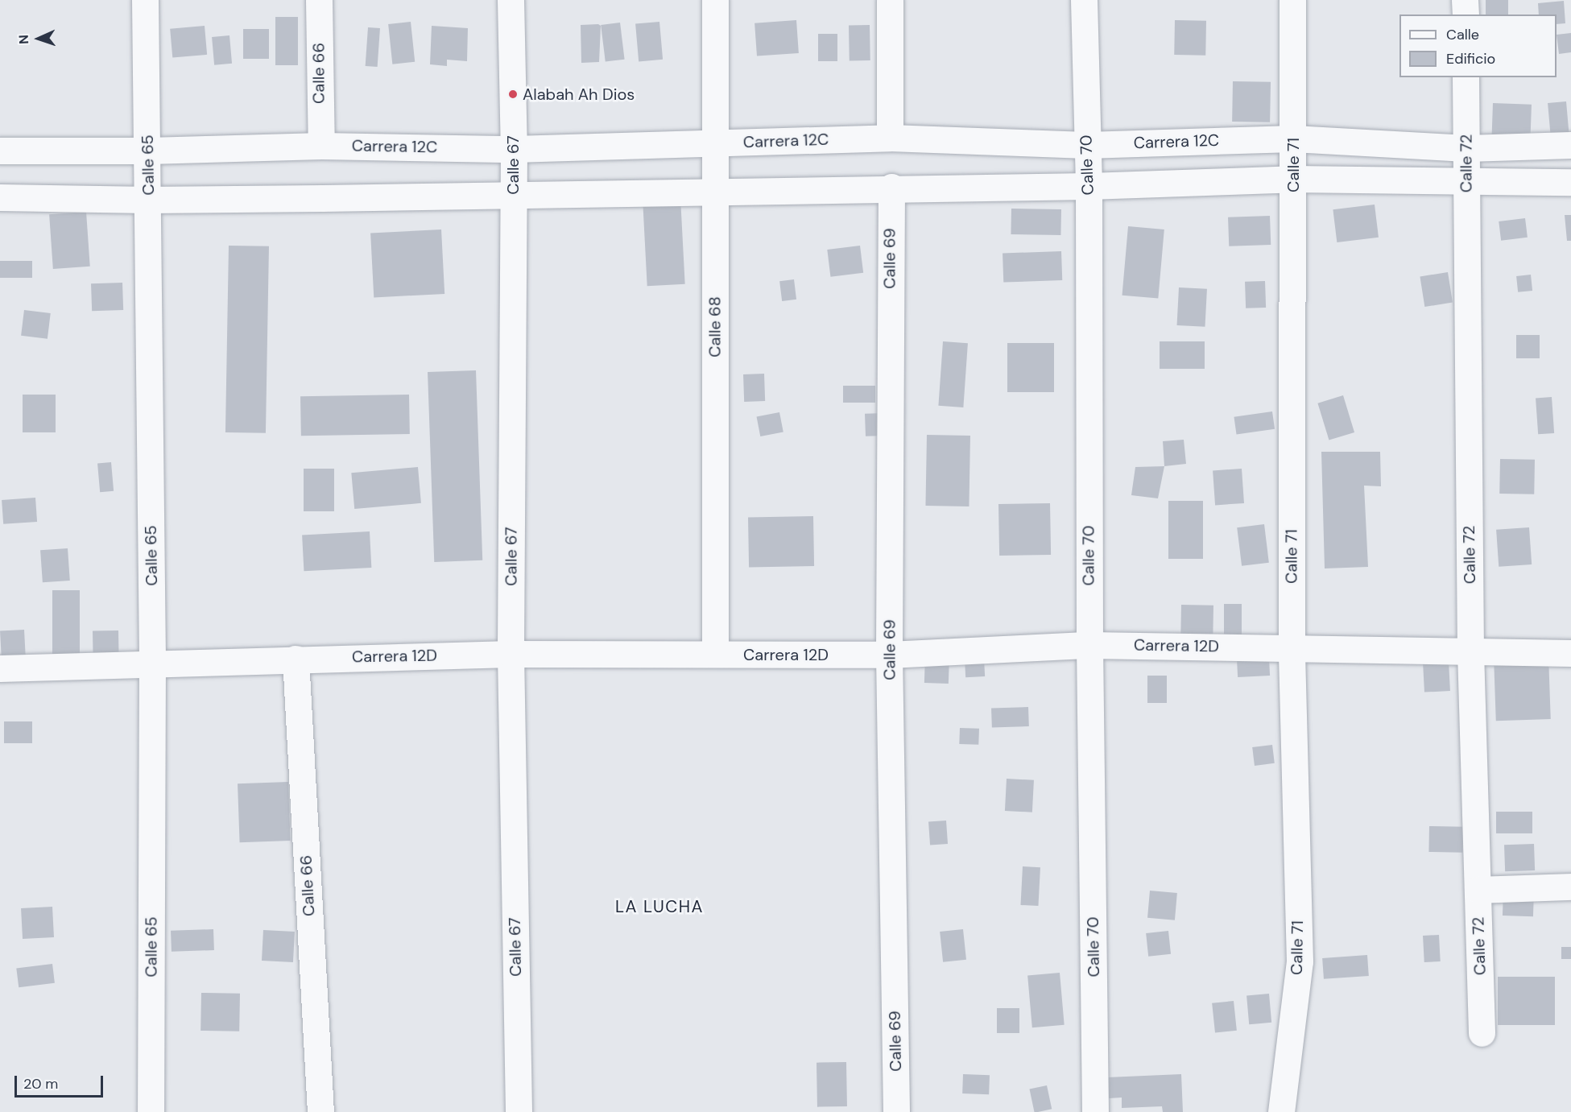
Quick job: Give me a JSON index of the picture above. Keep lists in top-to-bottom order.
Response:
{
  "streets": {
    "street": [
      "Calle 66",
      "Carrera 12C",
      "Calle 72",
      "Calle 65",
      "Calle 67",
      "Calle 70",
      "Calle 71",
      "Calle 69",
      "Calle 68",
      "Carrera 12D"
    ]
  },
  "crossings": [
    ["Calle 66", "Carrera 12C"],
    ["Calle 66", "Carrera 12D"],
    ["Carrera 12C", "Calle 72"],
    ["Carrera 12C", "Calle 65"],
    ["Carrera 12C", "Calle 67"],
    ["Carrera 12C", "Calle 70"],
    ["Carrera 12C", "Calle 71"],
    ["Carrera 12C", "Calle 68"],
    ["Calle 72", "Carrera 12D"],
    ["Calle 65", "Carrera 12D"],
    ["Calle 67", "Carrera 12D"],
    ["Calle 70", "Carrera 12D"],
    ["Calle 71", "Carrera 12D"],
    ["Calle 69", "Carrera 12D"],
    ["Calle 68", "Carrera 12D"]
  ],
  "districts": ["LA LUCHA"],
  "places": ["Alabah Ah Dios"],
  "legend": ["Calle", "Edificio"],
  "scale_bar": "20 m",
  "north": "left"
}
